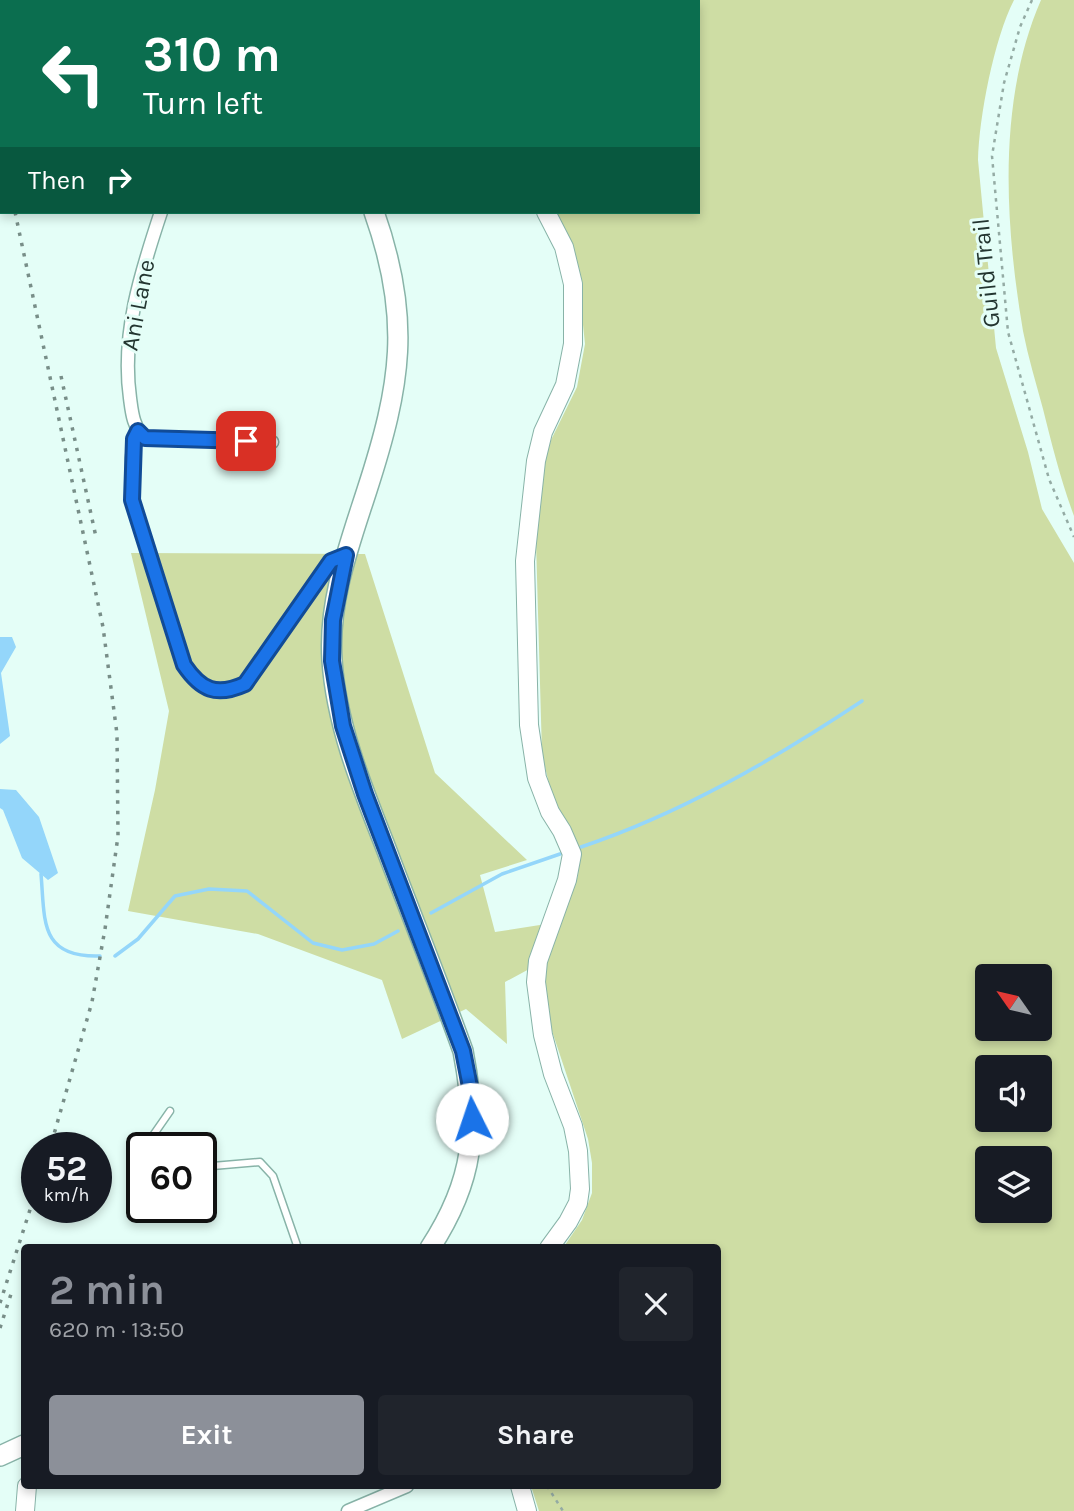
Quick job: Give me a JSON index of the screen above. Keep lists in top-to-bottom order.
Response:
{
  "streets": {
    "street": ["Ani Lane"],
    "path": ["Guild Trail"]
  },
  "north": "top left",
  "page": {
    "turn": ["310 m", "Turn left"],
    "then": "Then",
    "speed": "52 km/h",
    "limit": "60",
    "heading": ["2 min", "620 m · 13:50"],
    "buttons": ["Exit", "Share"]
  }
}
